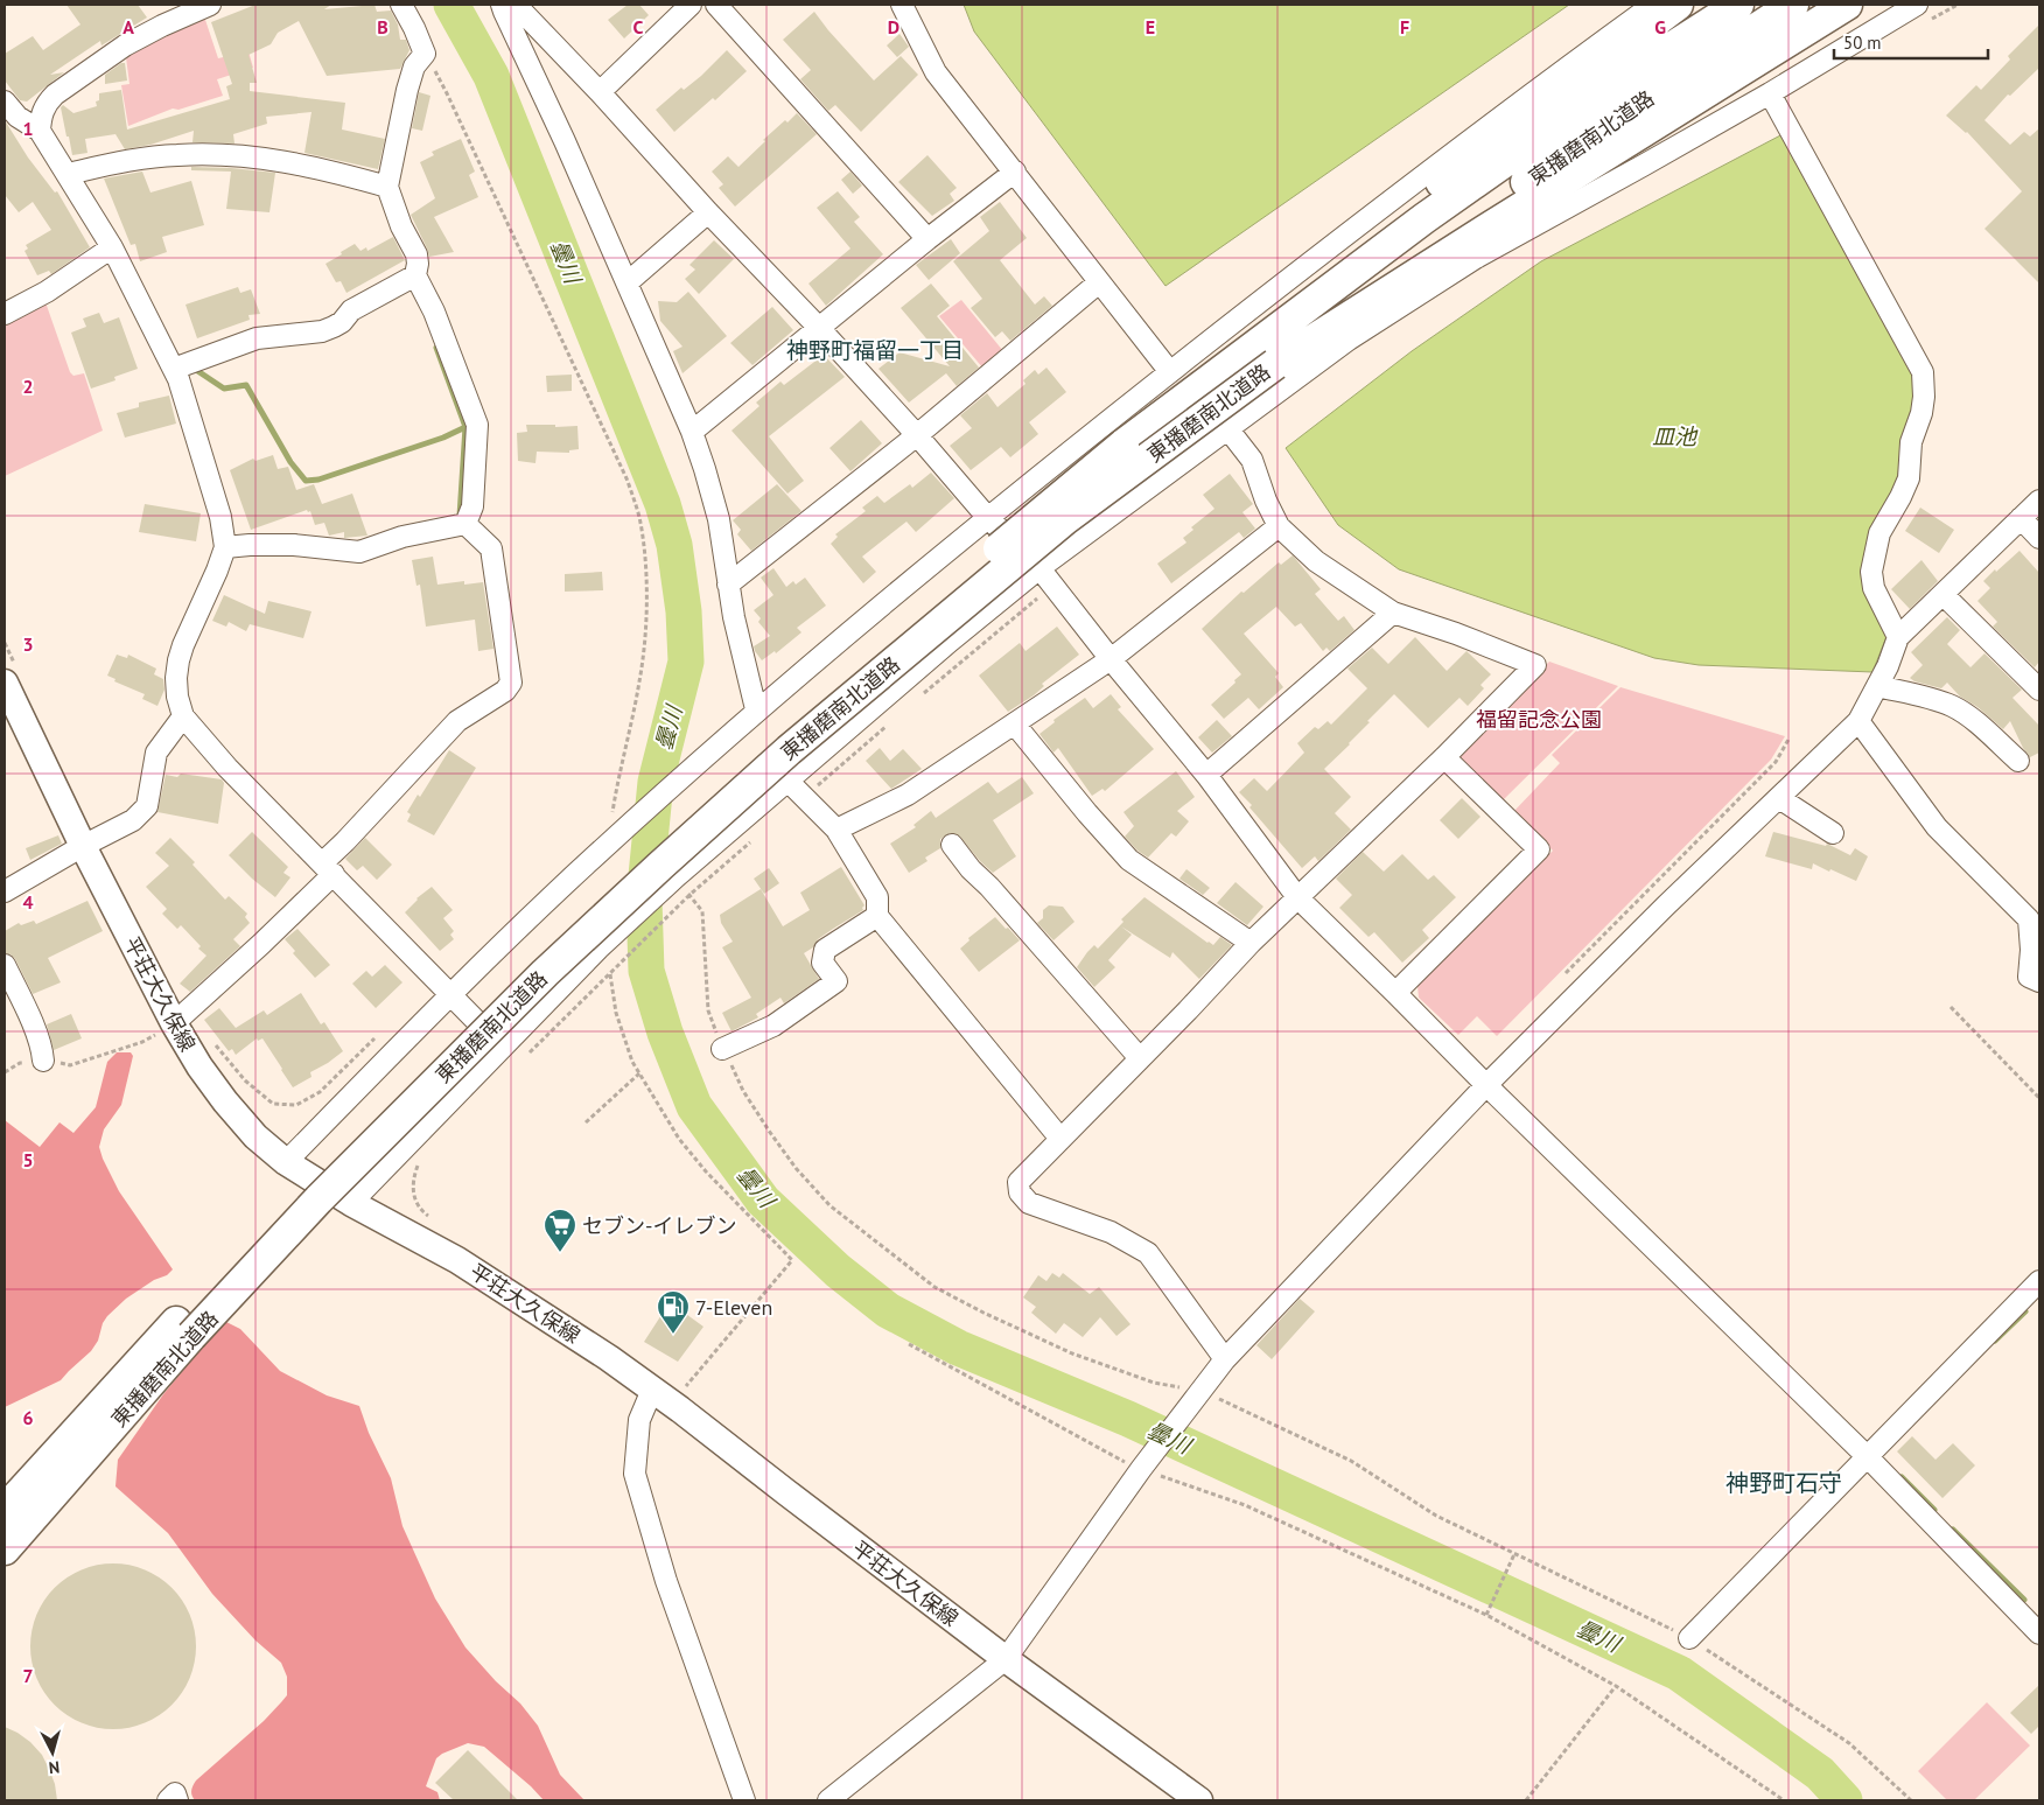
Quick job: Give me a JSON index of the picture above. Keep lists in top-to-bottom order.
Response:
{
  "streets": {
    "highway": ["東播磨南北道路"],
    "main road": ["平荘大久保線"]
  },
  "districts": ["神野町福留一丁目", "神野町石守"],
  "water": ["曇川", "皿池"],
  "parks": ["福留記念公園"],
  "places": {
    "supermarket": ["セブン-イレブン"],
    "fuel station": ["7-Eleven"]
  },
  "scale_bar": "50 m",
  "north": "bottom",
  "grid": {
    "columns": [
      "A",
      "B",
      "C",
      "D",
      "E",
      "F",
      "G"
    ],
    "rows": [
      "1",
      "2",
      "3",
      "4",
      "5",
      "6",
      "7"
    ]
  }
}
